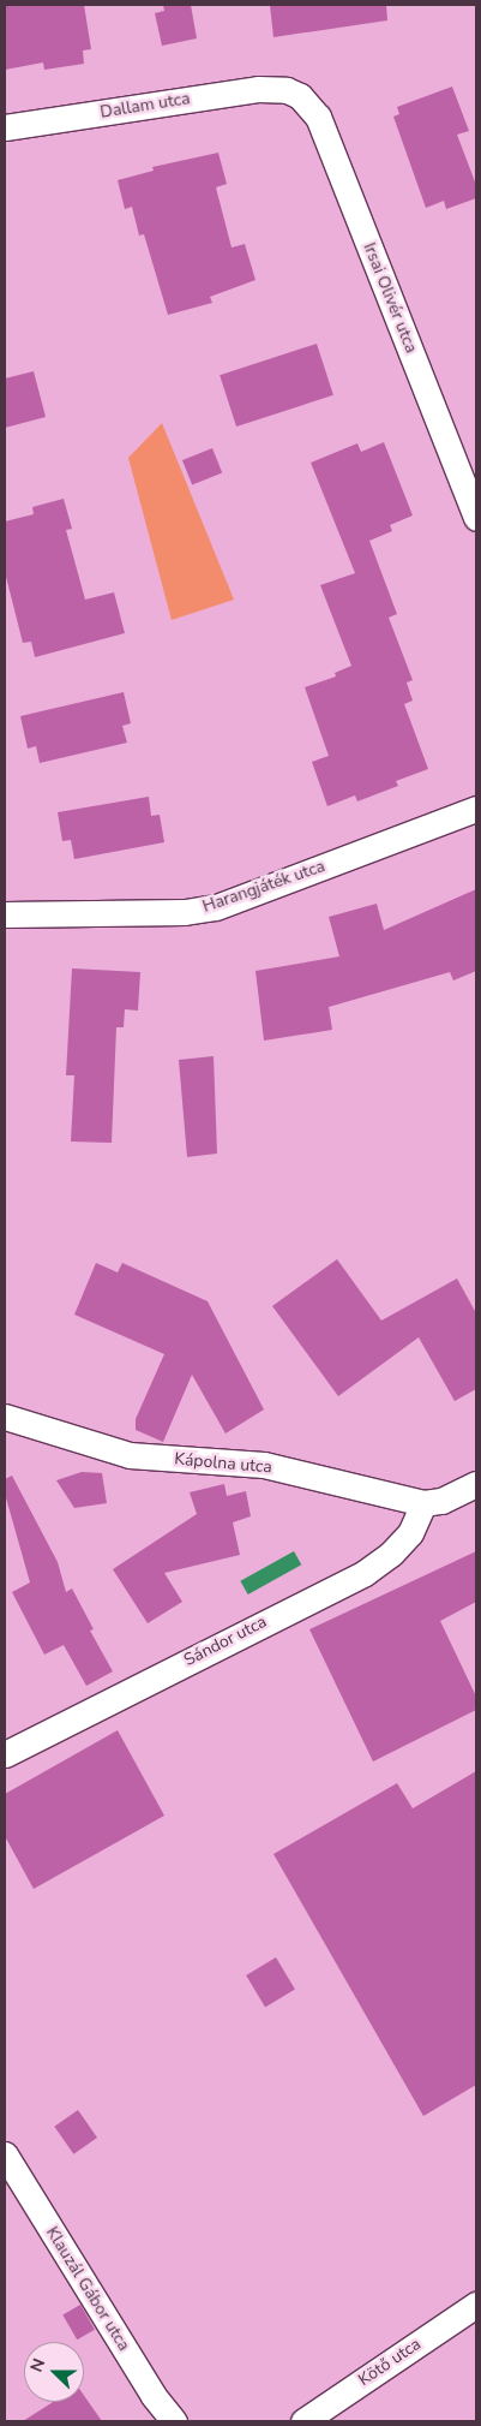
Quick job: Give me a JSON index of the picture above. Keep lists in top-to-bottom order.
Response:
{
  "streets": {
    "street": [
      "Dallam utca",
      "Irsai Olivér utca",
      "Harangjáték utca",
      "Kápolna utca",
      "Sándor utca",
      "Klauzál Gábor utca",
      "Kötő utca"
    ]
  },
  "crossings": [
    ["Dallam utca", "Irsai Olivér utca"],
    ["Kápolna utca", "Sándor utca"]
  ],
  "north": "left"
}
